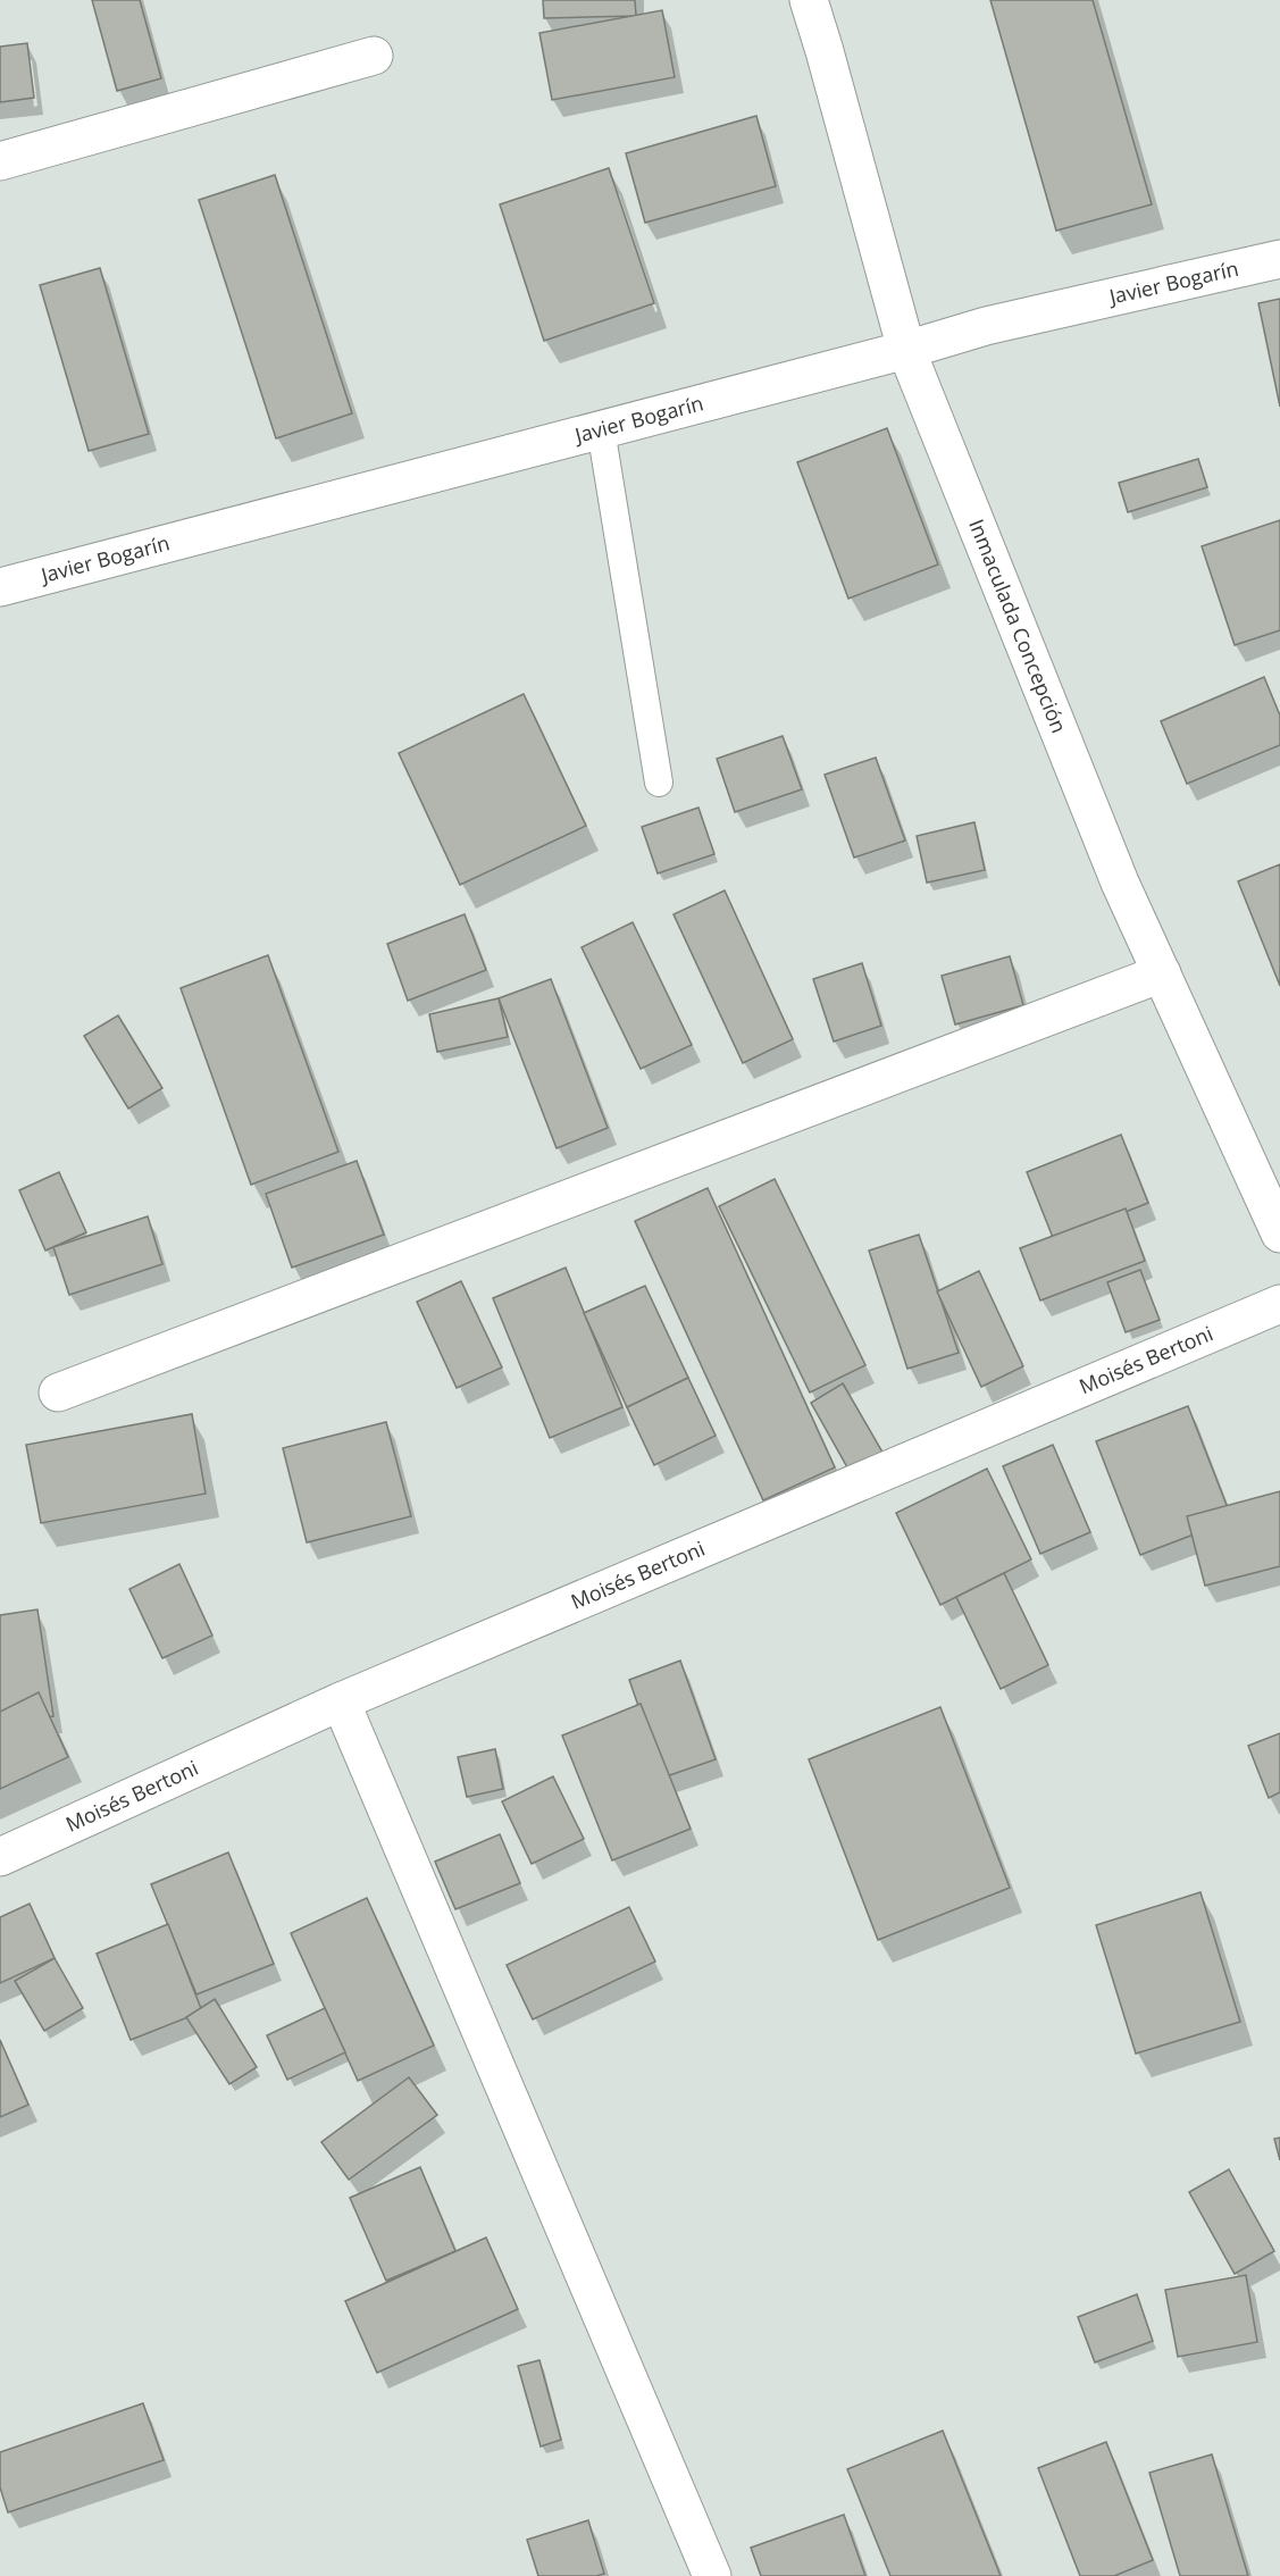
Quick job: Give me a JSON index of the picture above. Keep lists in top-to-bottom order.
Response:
{
  "streets": {
    "street": ["Javier Bogarín", "Inmaculada Concepción", "Moisés Bertoni"]
  },
  "crossings": [
    ["Javier Bogarín", "Inmaculada Concepción"]
  ]
}
